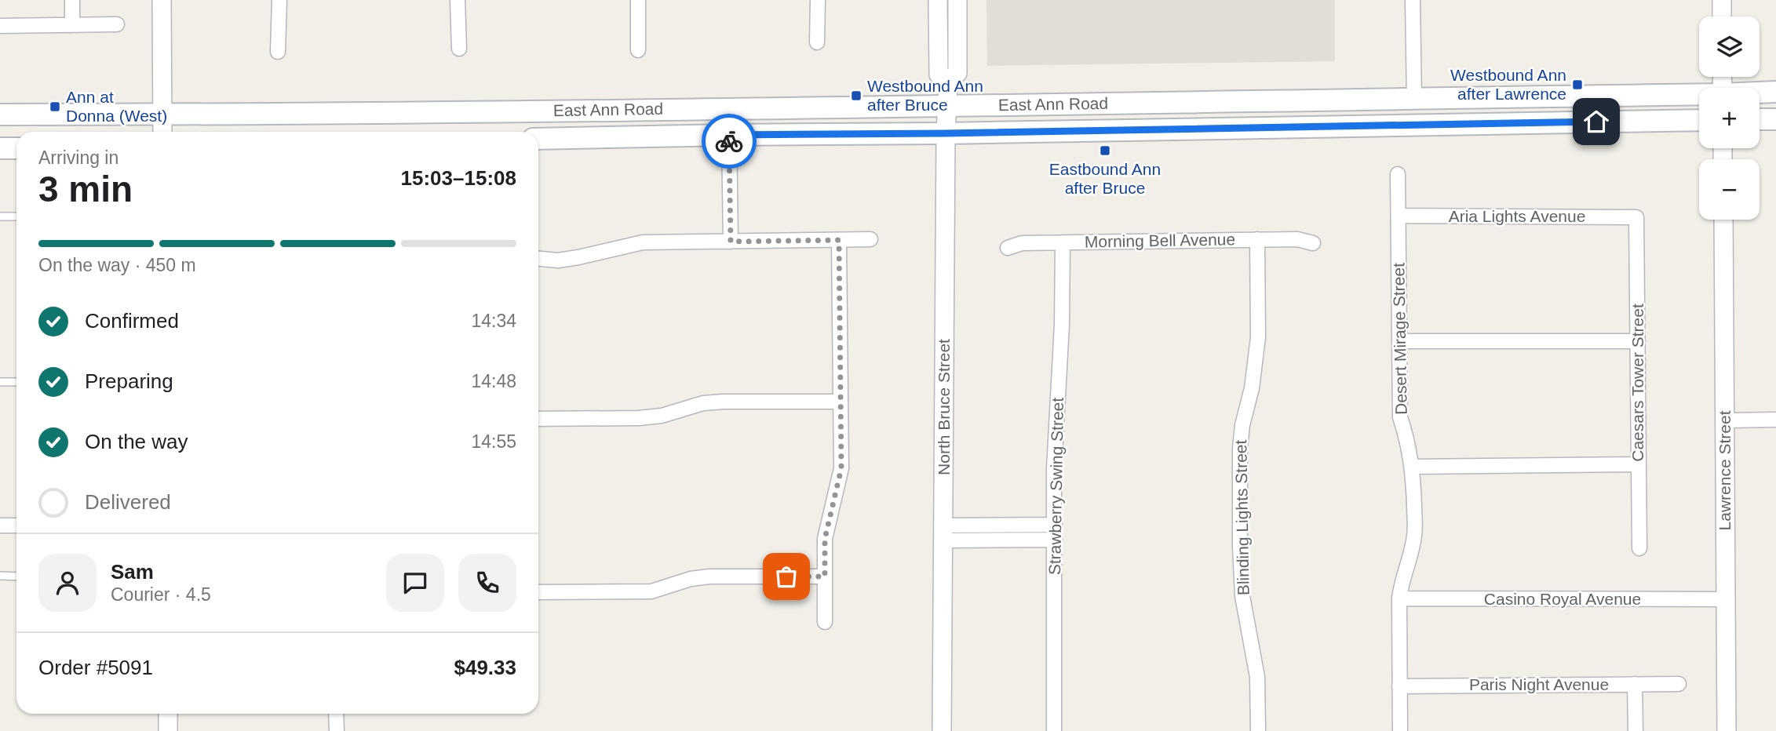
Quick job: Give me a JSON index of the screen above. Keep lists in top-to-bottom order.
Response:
{
  "streets": {
    "main road": ["East Ann Road"],
    "street": [
      "Aria Lights Avenue",
      "Morning Bell Avenue",
      "Desert Mirage Street",
      "Caesars Tower Street",
      "North Bruce Street",
      "Lawrence Street",
      "Strawberry Swing Street",
      "Blinding Lights Street",
      "Casino Royal Avenue",
      "Paris Night Avenue"
    ]
  },
  "crossings": [
    ["East Ann Road", "North Bruce Street"],
    ["Aria Lights Avenue", "Desert Mirage Street"],
    ["Aria Lights Avenue", "Caesars Tower Street"],
    ["Morning Bell Avenue", "Strawberry Swing Street"],
    ["Morning Bell Avenue", "Blinding Lights Street"],
    ["Desert Mirage Street", "Casino Royal Avenue"],
    ["Desert Mirage Street", "Paris Night Avenue"],
    ["Lawrence Street", "Casino Royal Avenue"]
  ],
  "places": {
    "transit": [
      "Westbound Ann after Lawrence",
      "Westbound Ann after Bruce",
      "Ann at Donna (West)",
      "Eastbound Ann after Bruce"
    ]
  },
  "page": {
    "map_buttons": ["+", "−"],
    "heading": ["3 min", "Arriving in", "15:03–15:08"],
    "panel": [
      "Sam",
      "Courier · 4.5",
      "Order #5091",
      "$49.33"
    ],
    "bar": "On the way · 450 m",
    "list": [
      ["Confirmed", "14:34"],
      ["Preparing", "14:48"],
      ["On the way", "14:55"],
      "Delivered"
    ]
  }
}
